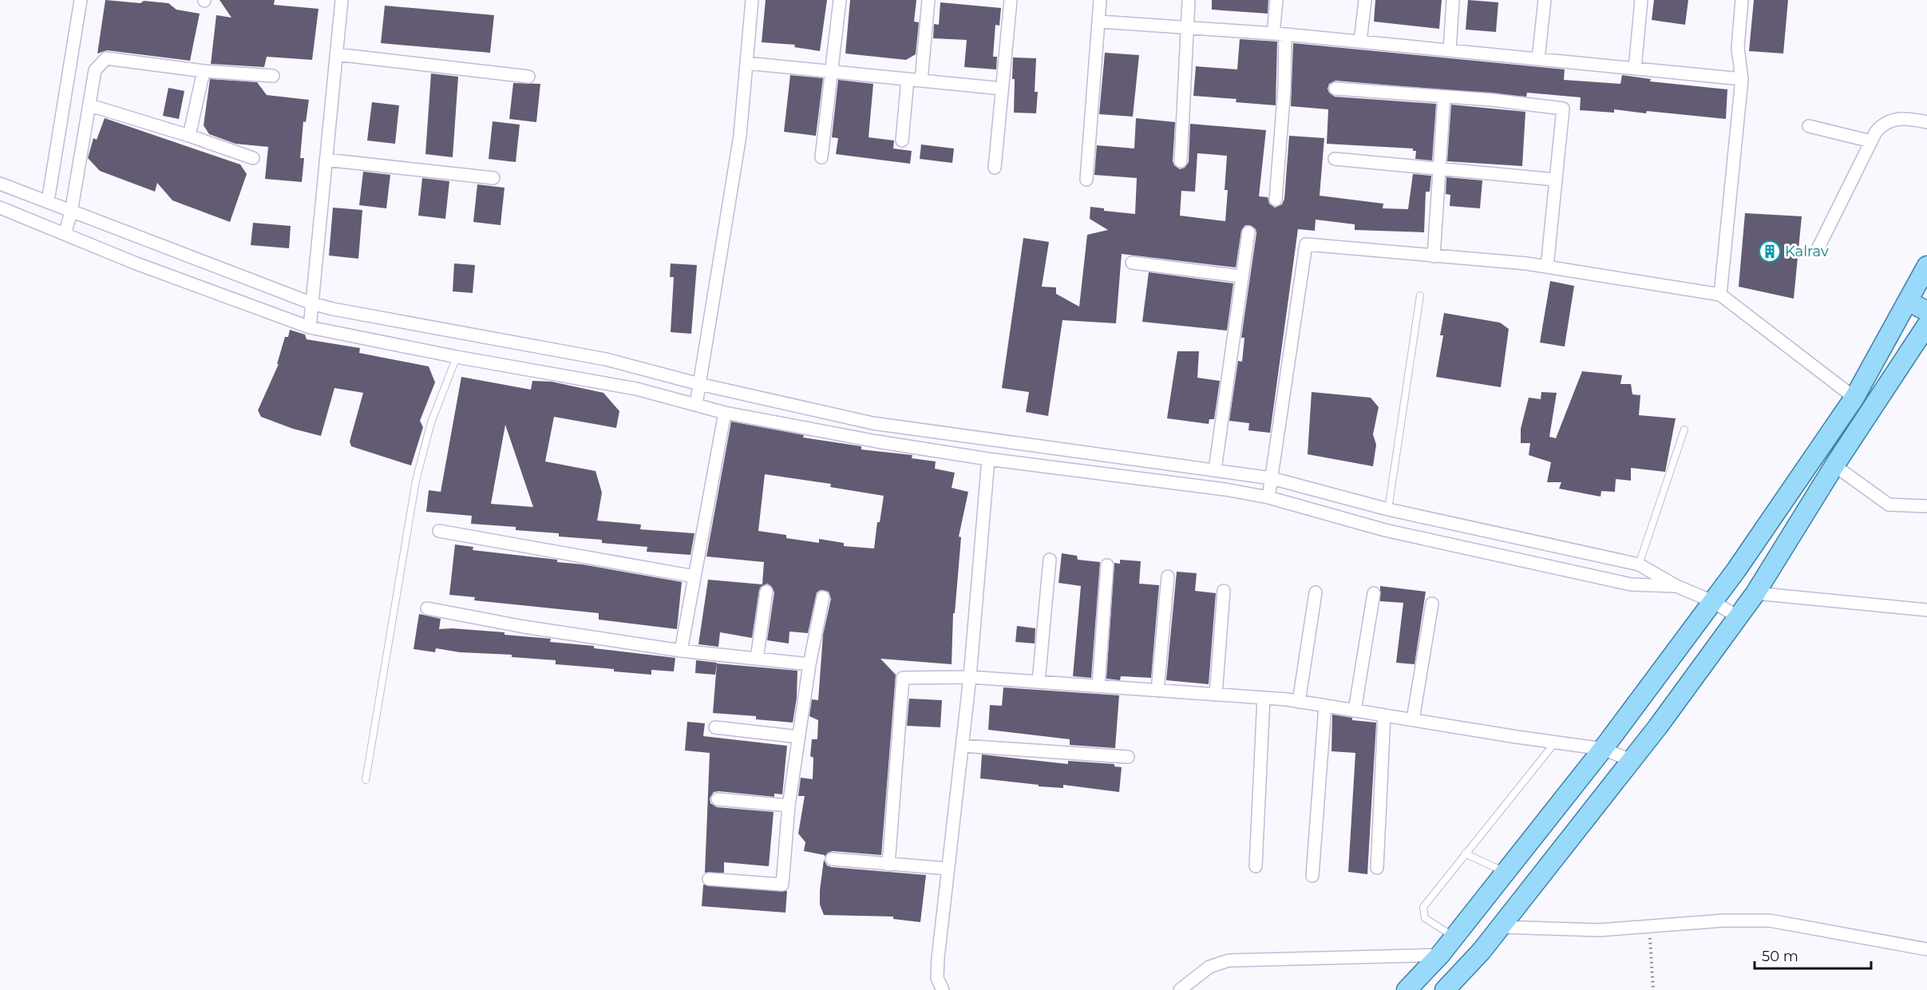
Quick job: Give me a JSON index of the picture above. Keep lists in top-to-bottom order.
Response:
{
  "places": {
    "building": ["Kalrav"]
  },
  "scale_bar": "50 m"
}
